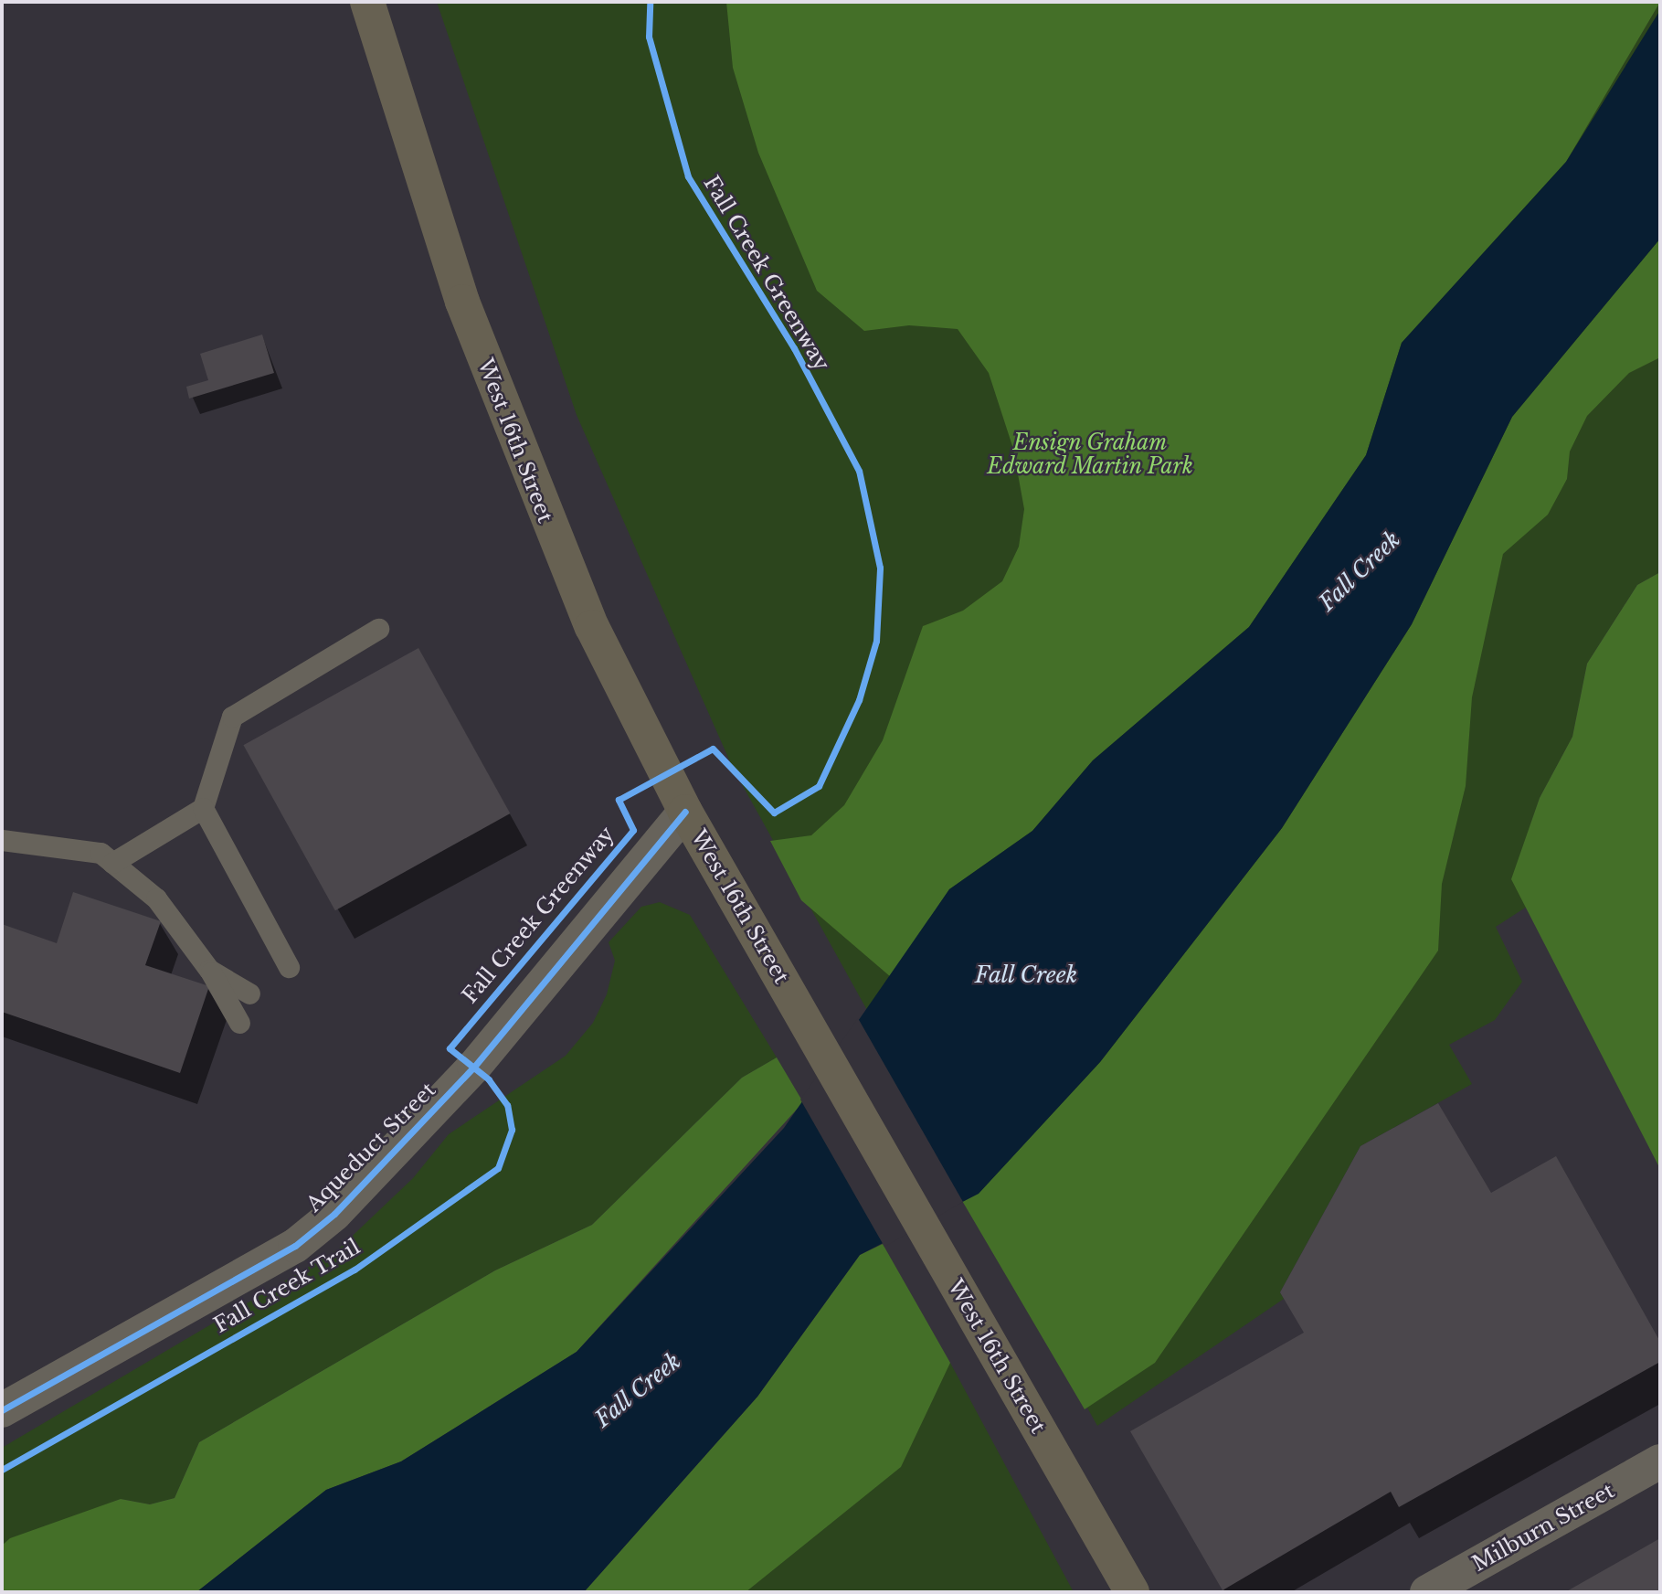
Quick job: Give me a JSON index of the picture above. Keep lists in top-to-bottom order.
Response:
{
  "streets": {
    "main road": ["West 16th Street"],
    "street": ["Aqueduct Street", "Milburn Street"],
    "cycle path": ["Fall Creek Greenway"]
  },
  "crossings": [
    ["West 16th Street", "Aqueduct Street"]
  ],
  "water": ["Fall Creek"],
  "parks": ["Ensign Graham Edward Martin Park"]
}
